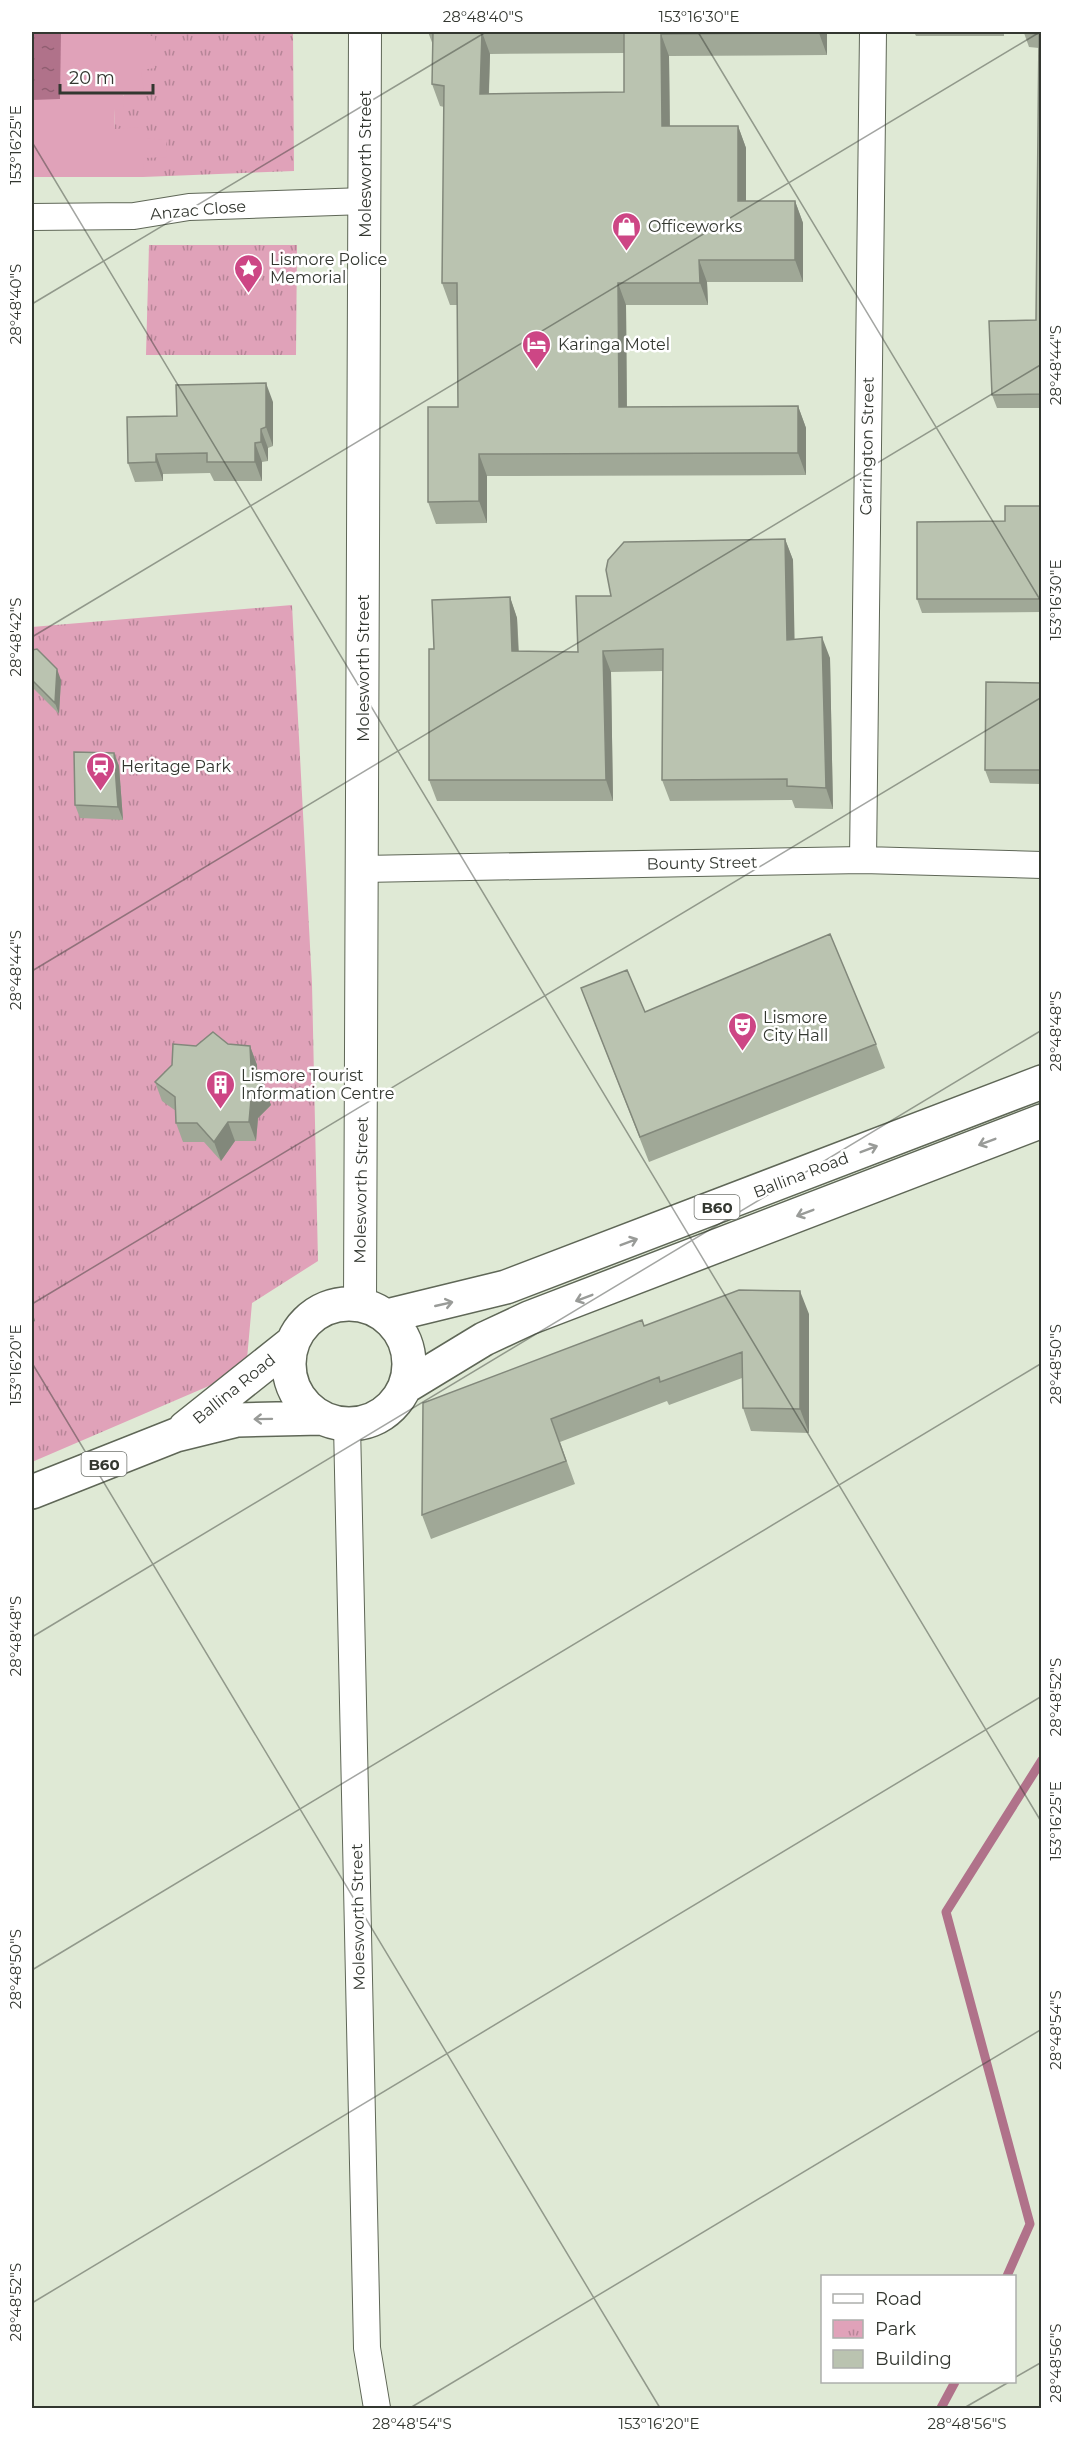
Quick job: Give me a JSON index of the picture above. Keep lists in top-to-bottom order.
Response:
{
  "streets": {
    "main road": ["Ballina Road", "B60"],
    "street": [
      "Molesworth Street",
      "Anzac Close",
      "Carrington Street",
      "Bounty Street"
    ]
  },
  "crossings": [
    ["Molesworth Street", "Anzac Close"],
    ["Molesworth Street", "Bounty Street"],
    ["Molesworth Street", "Ballina Road"],
    ["Molesworth Street", "B60"],
    ["Carrington Street", "Bounty Street"],
    ["Ballina Road", "B60"]
  ],
  "places": {
    "shop": ["Officeworks"],
    "place": ["Lismore Police Memorial"],
    "hotel": ["Karinga Motel"],
    "station": ["Heritage Park"],
    "theatre": ["Lismore City Hall"],
    "building": ["Lismore Tourist Information Centre"]
  },
  "legend": ["Road", "Park", "Building"],
  "scale_bar": "20 m",
  "coordinates": [
    "28°48'40\"S",
    "153°16'30\"E",
    "153°16'25\"E",
    "28°48'44\"S",
    "28°48'42\"S",
    "28°48'48\"S",
    "28°48'50\"S",
    "153°16'20\"E",
    "28°48'52\"S",
    "28°48'54\"S",
    "28°48'56\"S"
  ]
}
